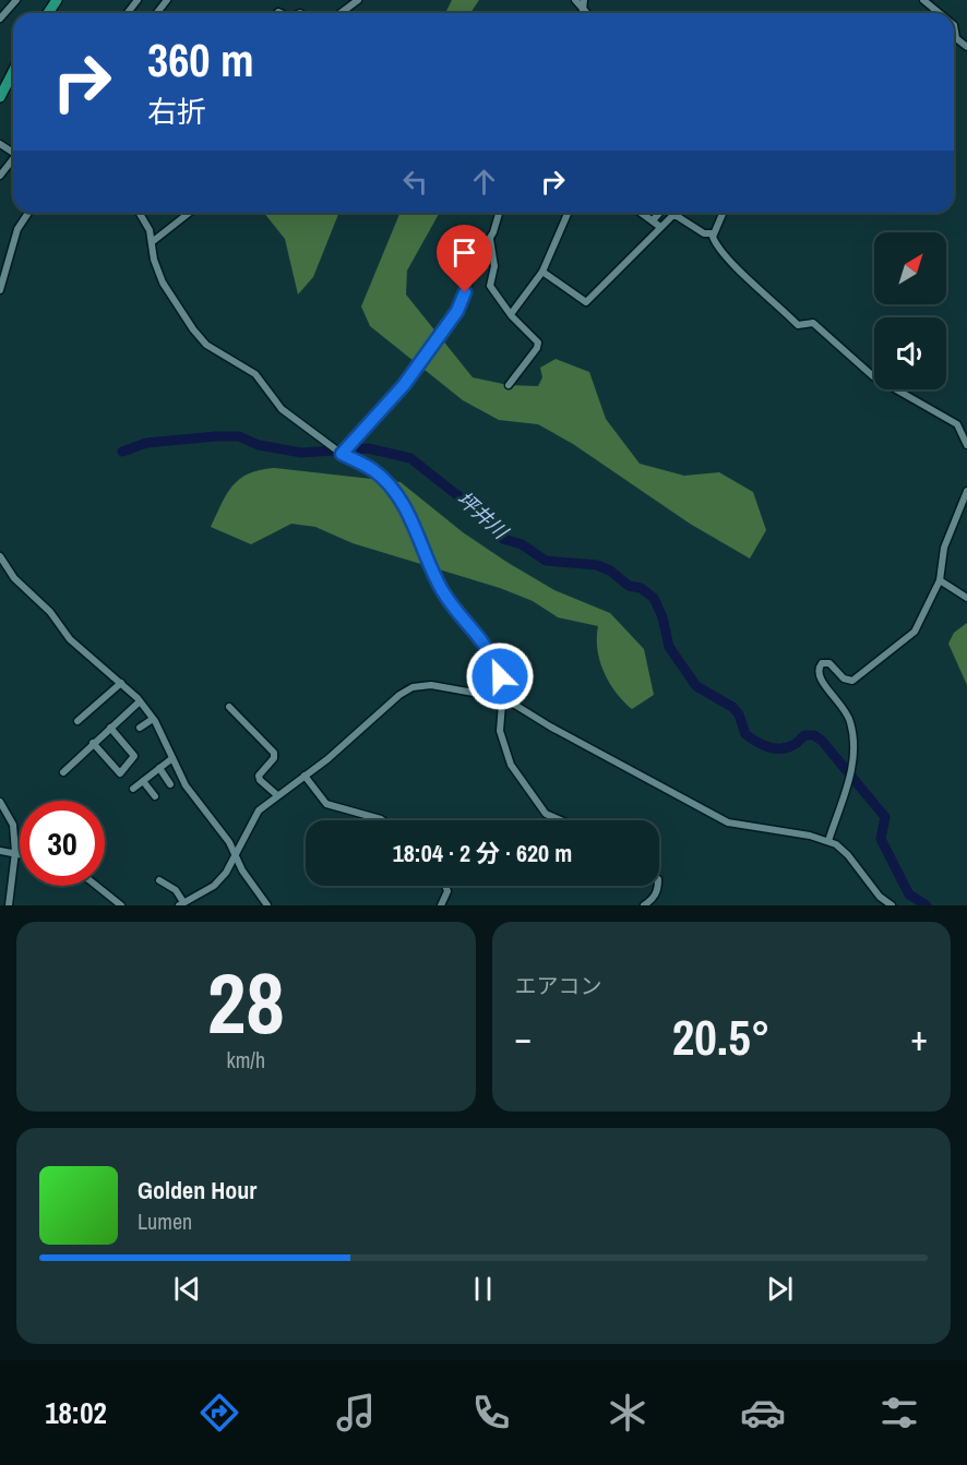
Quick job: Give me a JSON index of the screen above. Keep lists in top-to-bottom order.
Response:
{
  "water": ["坪井川"],
  "north": "top right",
  "page": {
    "turn": ["360 m", "右折"],
    "limit": "30",
    "trip": "18:04 · 2 分 · 620 m",
    "tile": [
      ["28", "km/h"],
      "エアコン"
    ],
    "heat": ["−", "20.5°", "+"],
    "song": ["Golden Hour", "Lumen"],
    "tabs": "18:02"
  }
}
